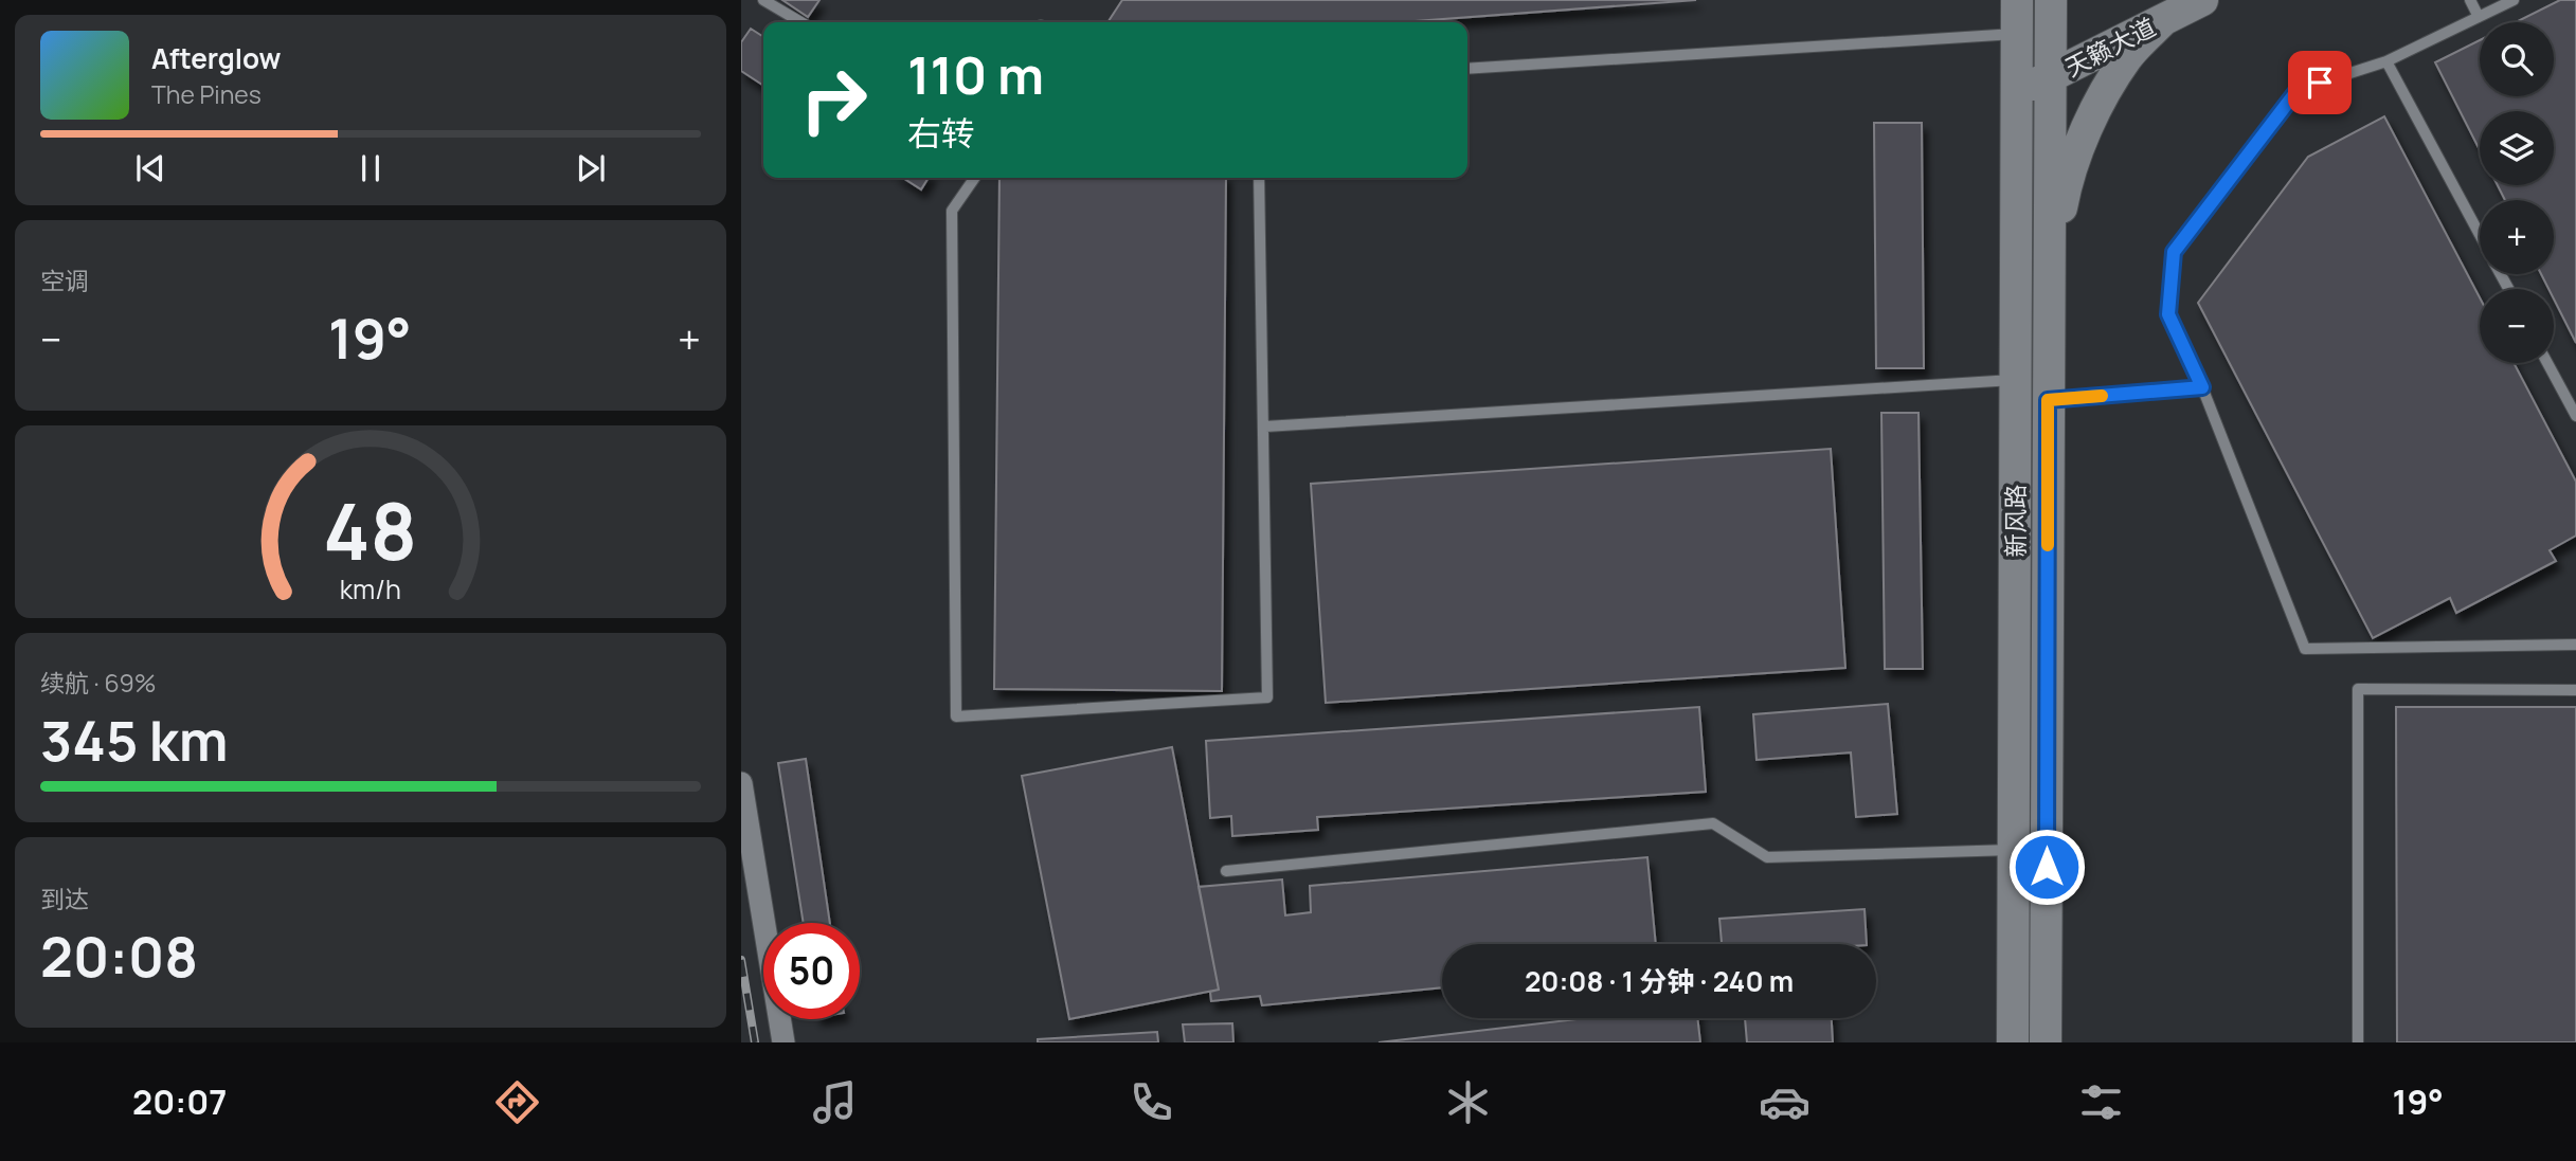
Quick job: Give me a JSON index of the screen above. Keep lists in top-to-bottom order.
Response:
{
  "streets": {
    "main road": ["天籁大道", "新风路"]
  },
  "crossings": [
    ["天籁大道", "新风路"]
  ],
  "page": {
    "map_buttons": ["+", "−"],
    "turn": ["110 m", "右转"],
    "song": ["Afterglow", "The Pines"],
    "tile": [
      "空调",
      ["续航 · 69%", "345 km"],
      ["到达", "20:08"]
    ],
    "heat": ["−", "19°", "+"],
    "limit": "50",
    "trip": "20:08 · 1 分钟 · 240 m",
    "tabs": ["20:07", "19°"],
    "gauge": ["48", "km/h"]
  }
}
